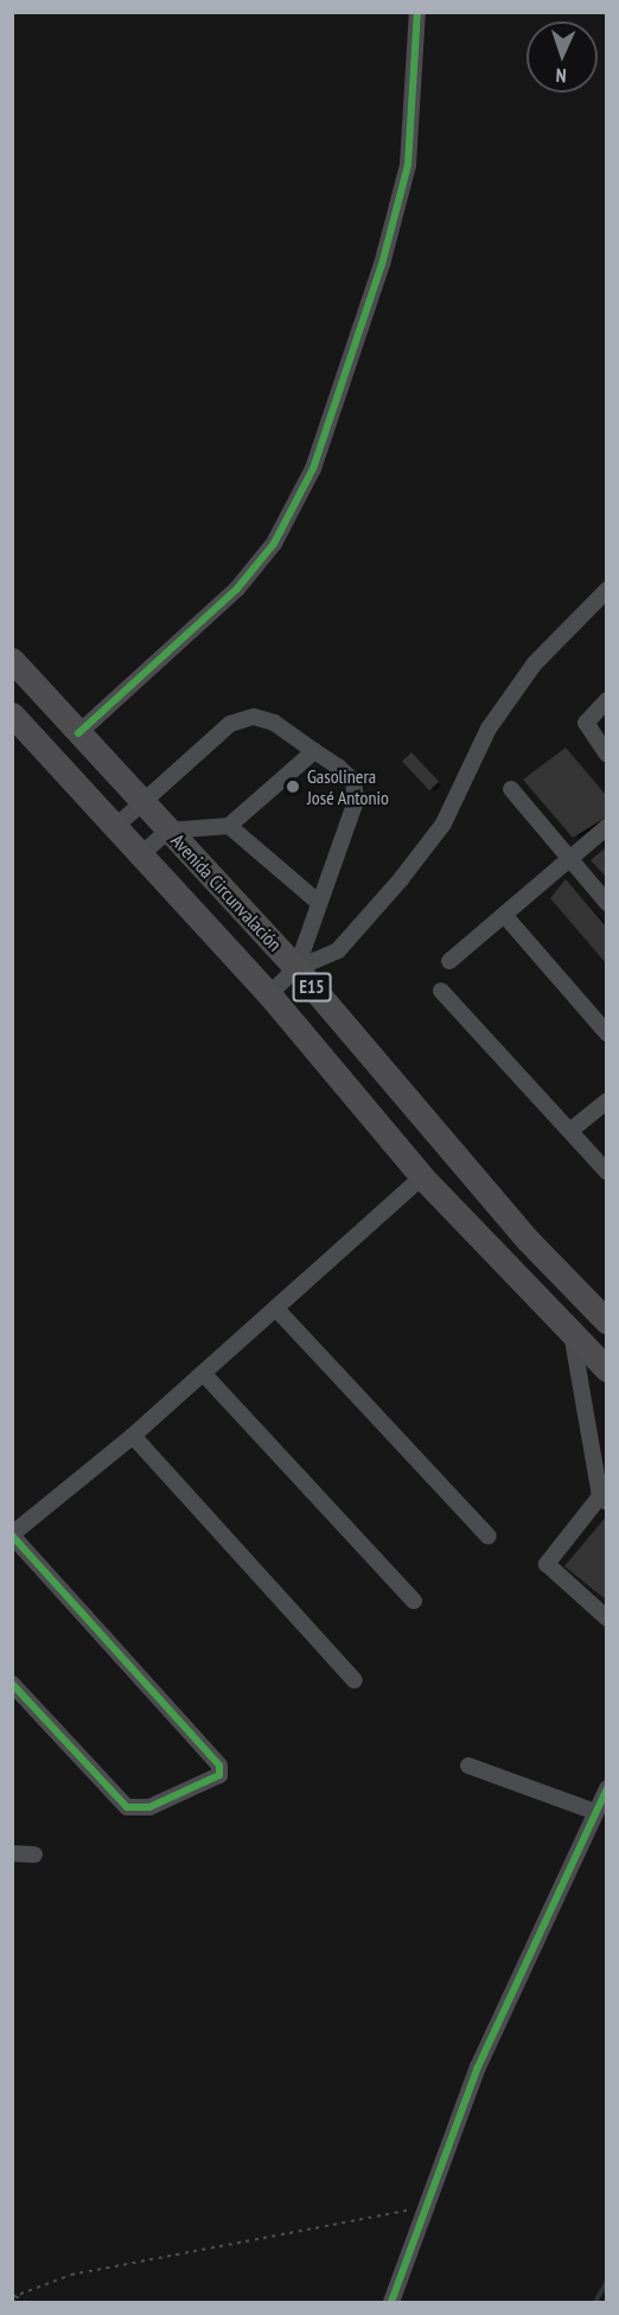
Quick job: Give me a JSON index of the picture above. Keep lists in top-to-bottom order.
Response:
{
  "streets": {
    "highway": ["Avenida Circunvalación", "E15"]
  },
  "places": ["Gasolinera José Antonio"],
  "north": "bottom"
}
